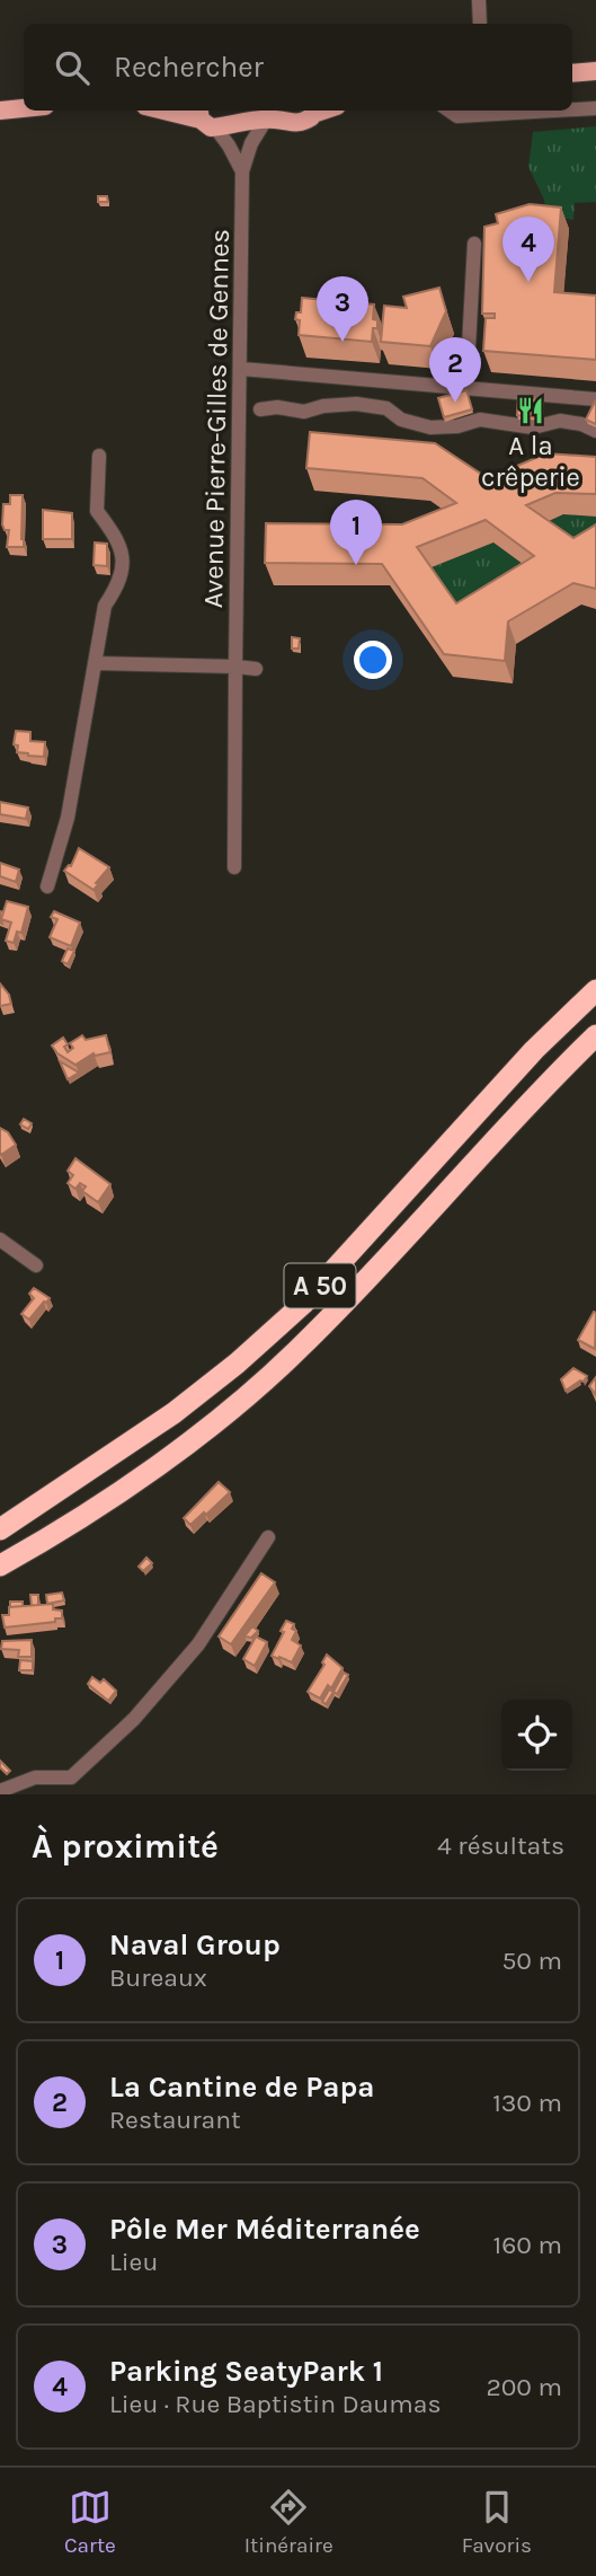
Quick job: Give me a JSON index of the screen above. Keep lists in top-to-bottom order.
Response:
{
  "streets": {
    "highway": ["A 50"],
    "street": ["Avenue Pierre-Gilles de Gennes"]
  },
  "places": {
    "restaurant": ["A la crêperie"]
  },
  "page": {
    "search": "Rechercher",
    "pins": [
      "4",
      "3",
      "2",
      "1"
    ],
    "heading": ["À proximité", "4 résultats"],
    "list": [
      {
        "mark": "1",
        "name": "Naval Group",
        "note": "Bureaux",
        "value": "50 m"
      },
      {
        "mark": "2",
        "name": "La Cantine de Papa",
        "note": "Restaurant",
        "value": "130 m"
      },
      {
        "mark": "3",
        "name": "Pôle Mer Méditerranée",
        "note": "Lieu",
        "value": "160 m"
      },
      {
        "mark": "4",
        "name": "Parking SeatyPark 1",
        "note": "Lieu · Rue Baptistin Daumas",
        "value": "200 m"
      }
    ],
    "nav": ["Carte", "Itinéraire", "Favoris"]
  }
}
